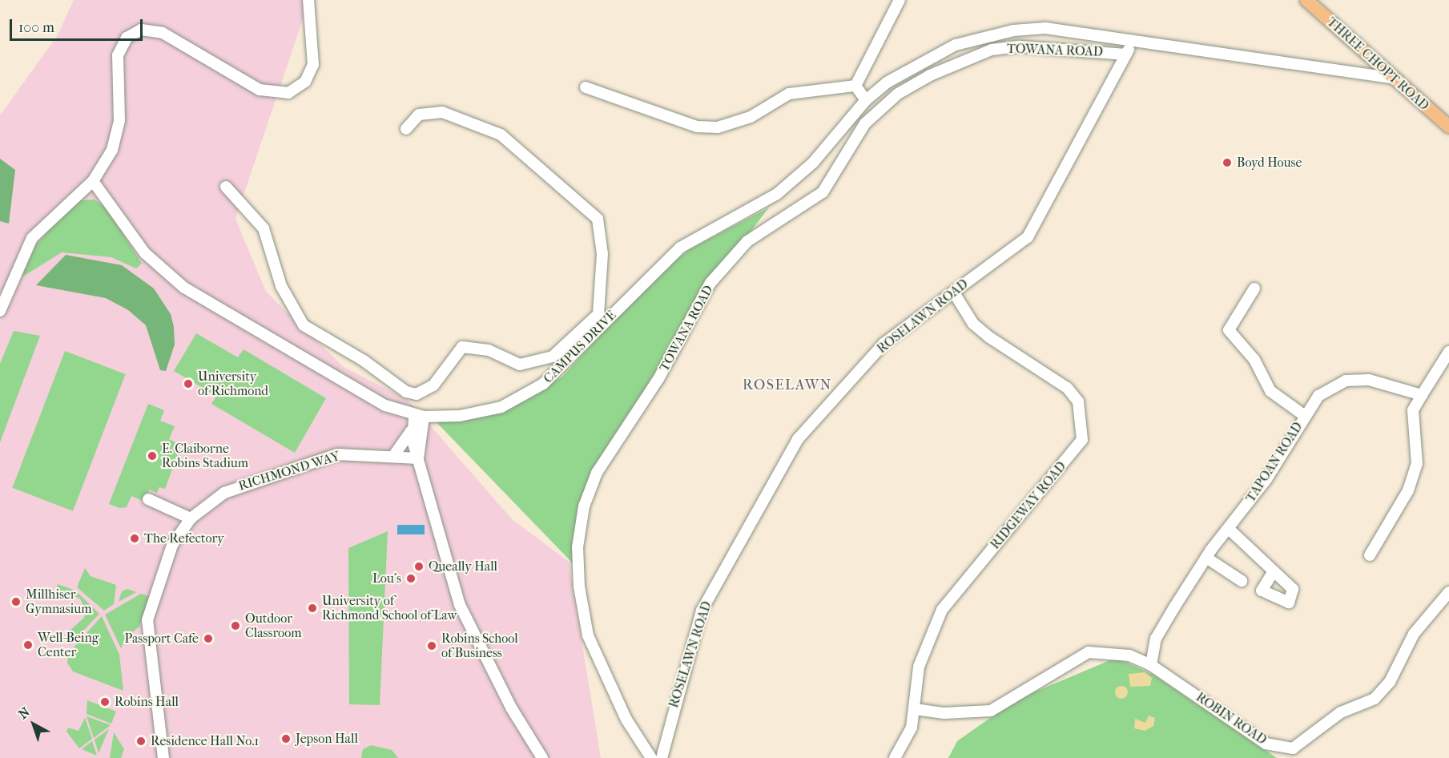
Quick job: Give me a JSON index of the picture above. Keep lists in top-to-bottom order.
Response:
{
  "streets": {
    "main road": ["THREE CHOPT ROAD"],
    "street": [
      "TOWANA ROAD",
      "ROSELAWN ROAD",
      "CAMPUS DRIVE",
      "TAPOAN ROAD",
      "RICHMOND WAY",
      "RIDGEWAY ROAD",
      "ROBIN ROAD"
    ]
  },
  "crossings": [
    ["TOWANA ROAD", "THREE CHOPT ROAD"],
    ["TOWANA ROAD", "ROSELAWN ROAD"],
    ["TOWANA ROAD", "CAMPUS DRIVE"],
    ["ROSELAWN ROAD", "RIDGEWAY ROAD"],
    ["TAPOAN ROAD", "ROBIN ROAD"],
    ["RIDGEWAY ROAD", "ROBIN ROAD"]
  ],
  "districts": ["ROSELAWN"],
  "places": [
    "Boyd House",
    "University of Richmond",
    "E. Claiborne Robins Stadium",
    "The Refectory",
    "Queally Hall",
    "Lou’s",
    "Millhiser Gymnasium",
    "University of Richmond School of Law",
    "Outdoor Classroom",
    "Passport Cafe",
    "Well-Being Center",
    "Robins School of Business",
    "Robins Hall",
    "Jepson Hall",
    "Residence Hall No.1"
  ],
  "scale_bar": "100 m",
  "north": "top left"
}
